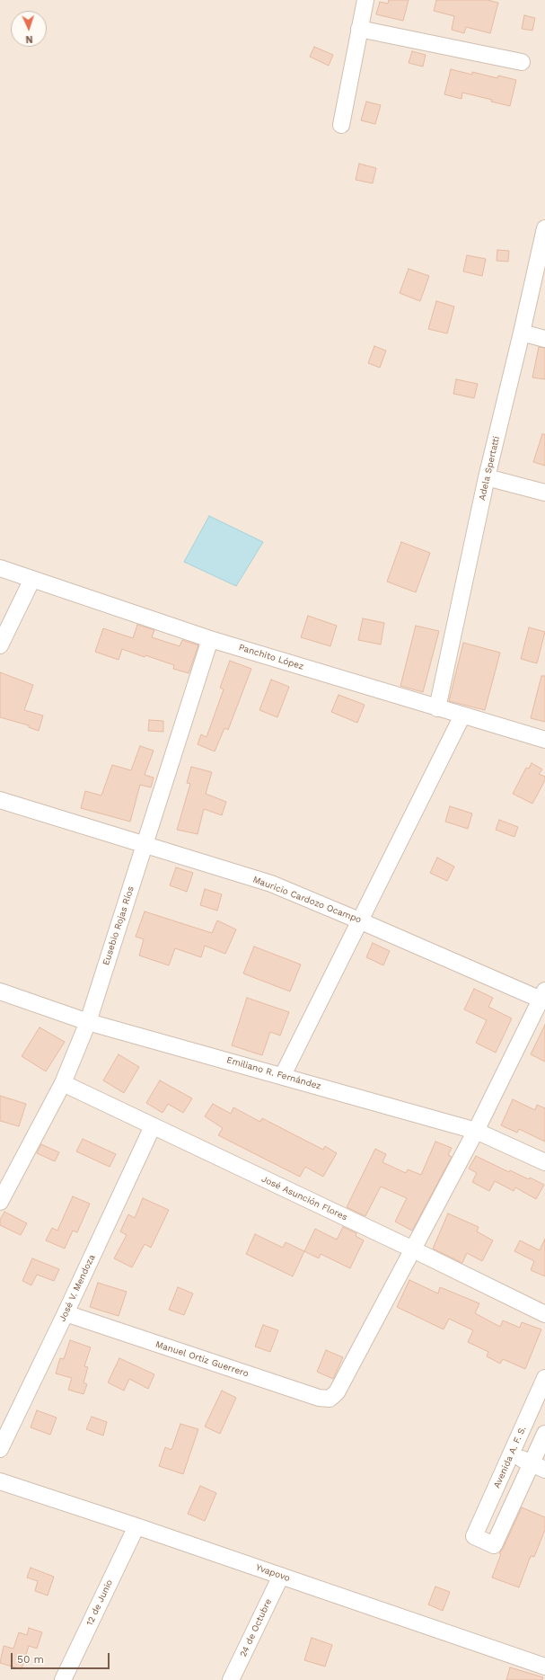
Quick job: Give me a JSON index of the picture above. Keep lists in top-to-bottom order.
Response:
{
  "streets": {
    "street": [
      "Adela Spertatti",
      "Panchito López",
      "Mauricio Cardozo Ocampo",
      "Eusebio Rojas Ríos",
      "Emiliano R. Fernández",
      "José Asunción Flores",
      "José V. Mendoza",
      "Manuel Ortiz Guerrero",
      "Avenida A. F. S.",
      "Yvapovo",
      "12 de Junio",
      "24 de Octubre"
    ]
  },
  "crossings": [
    ["Adela Spertatti", "Panchito López"],
    ["Panchito López", "Eusebio Rojas Ríos"],
    ["Mauricio Cardozo Ocampo", "Eusebio Rojas Ríos"],
    ["Eusebio Rojas Ríos", "Emiliano R. Fernández"],
    ["Eusebio Rojas Ríos", "José Asunción Flores"],
    ["José Asunción Flores", "José V. Mendoza"],
    ["José Asunción Flores", "Manuel Ortiz Guerrero"],
    ["José V. Mendoza", "Manuel Ortiz Guerrero"],
    ["Yvapovo", "12 de Junio"],
    ["Yvapovo", "24 de Octubre"]
  ],
  "scale_bar": "50 m",
  "north": "bottom"
}
